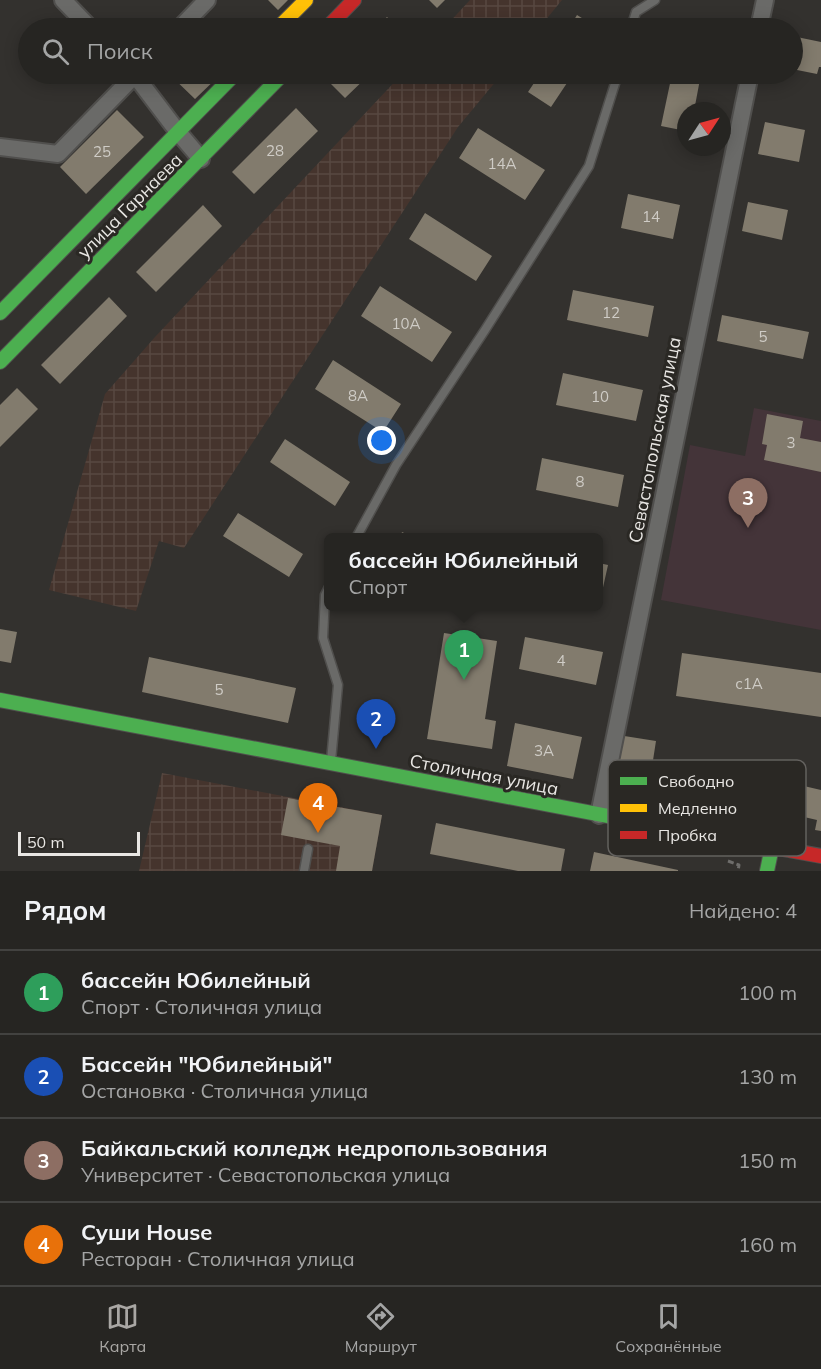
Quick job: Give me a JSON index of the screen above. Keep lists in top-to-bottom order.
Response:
{
  "streets": {
    "street": ["улица Гарнаева", "Севастопольская улица", "Столичная улица"]
  },
  "crossings": [
    ["Севастопольская улица", "Столичная улица"]
  ],
  "house_numbers": [
    "28",
    "25",
    "14А",
    "14",
    "12",
    "10А",
    "5",
    "8А",
    "10",
    "3",
    "8",
    "4",
    "с1А",
    "5",
    "3А"
  ],
  "legend": ["Свободно", "Медленно", "Пробка"],
  "scale_bar": "50 m",
  "north": "top right",
  "page": {
    "search": "Поиск",
    "pins": [
      "3",
      "1",
      "2",
      "4"
    ],
    "popup": ["бассейн Юбилейный", "Спорт"],
    "scale": "50 m",
    "heading": ["Рядом", "Найдено: 4"],
    "list": [
      {
        "mark": "1",
        "name": "бассейн Юбилейный",
        "note": "Спорт · Столичная улица",
        "value": "100 m"
      },
      {
        "mark": "2",
        "name": "Бассейн \"Юбилейный\"",
        "note": "Остановка · Столичная улица",
        "value": "130 m"
      },
      {
        "mark": "3",
        "name": "Байкальский колледж недропользования",
        "note": "Университет · Севастопольская улица",
        "value": "150 m"
      },
      {
        "mark": "4",
        "name": "Суши House",
        "note": "Ресторан · Столичная улица",
        "value": "160 m"
      }
    ],
    "nav": ["Карта", "Маршрут", "Сохранённые"]
  }
}
